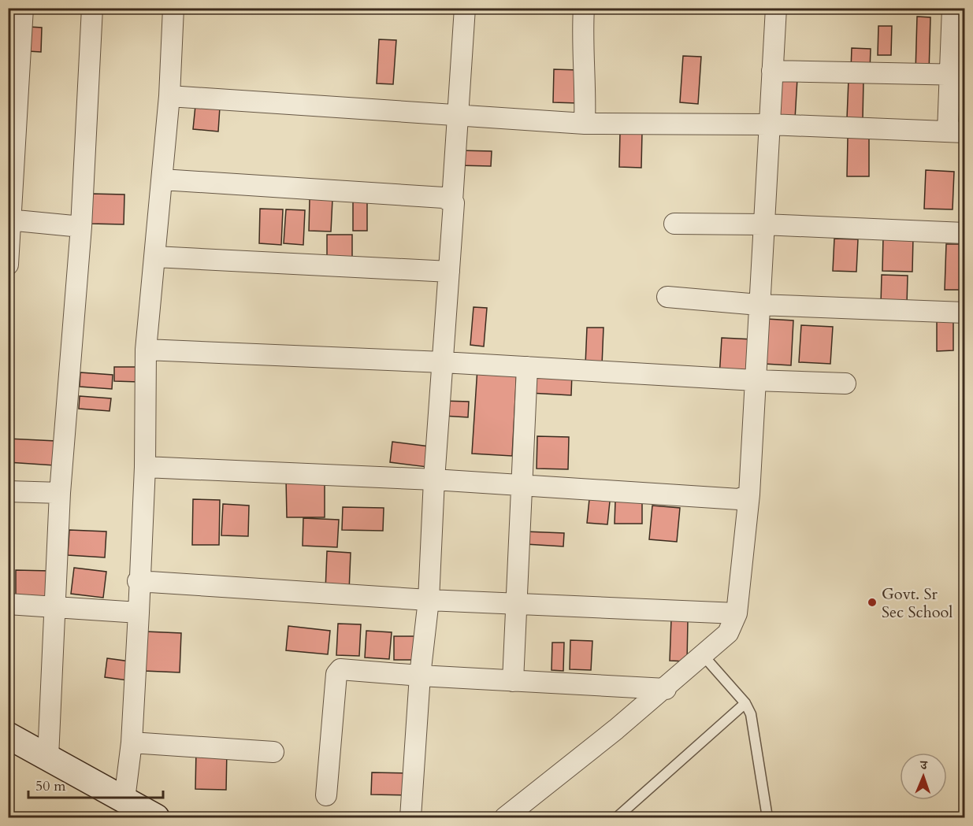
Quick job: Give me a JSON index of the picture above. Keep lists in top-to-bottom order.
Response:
{
  "places": ["Govt. Sr Sec School"],
  "scale_bar": "50 m",
  "north": "top"
}
